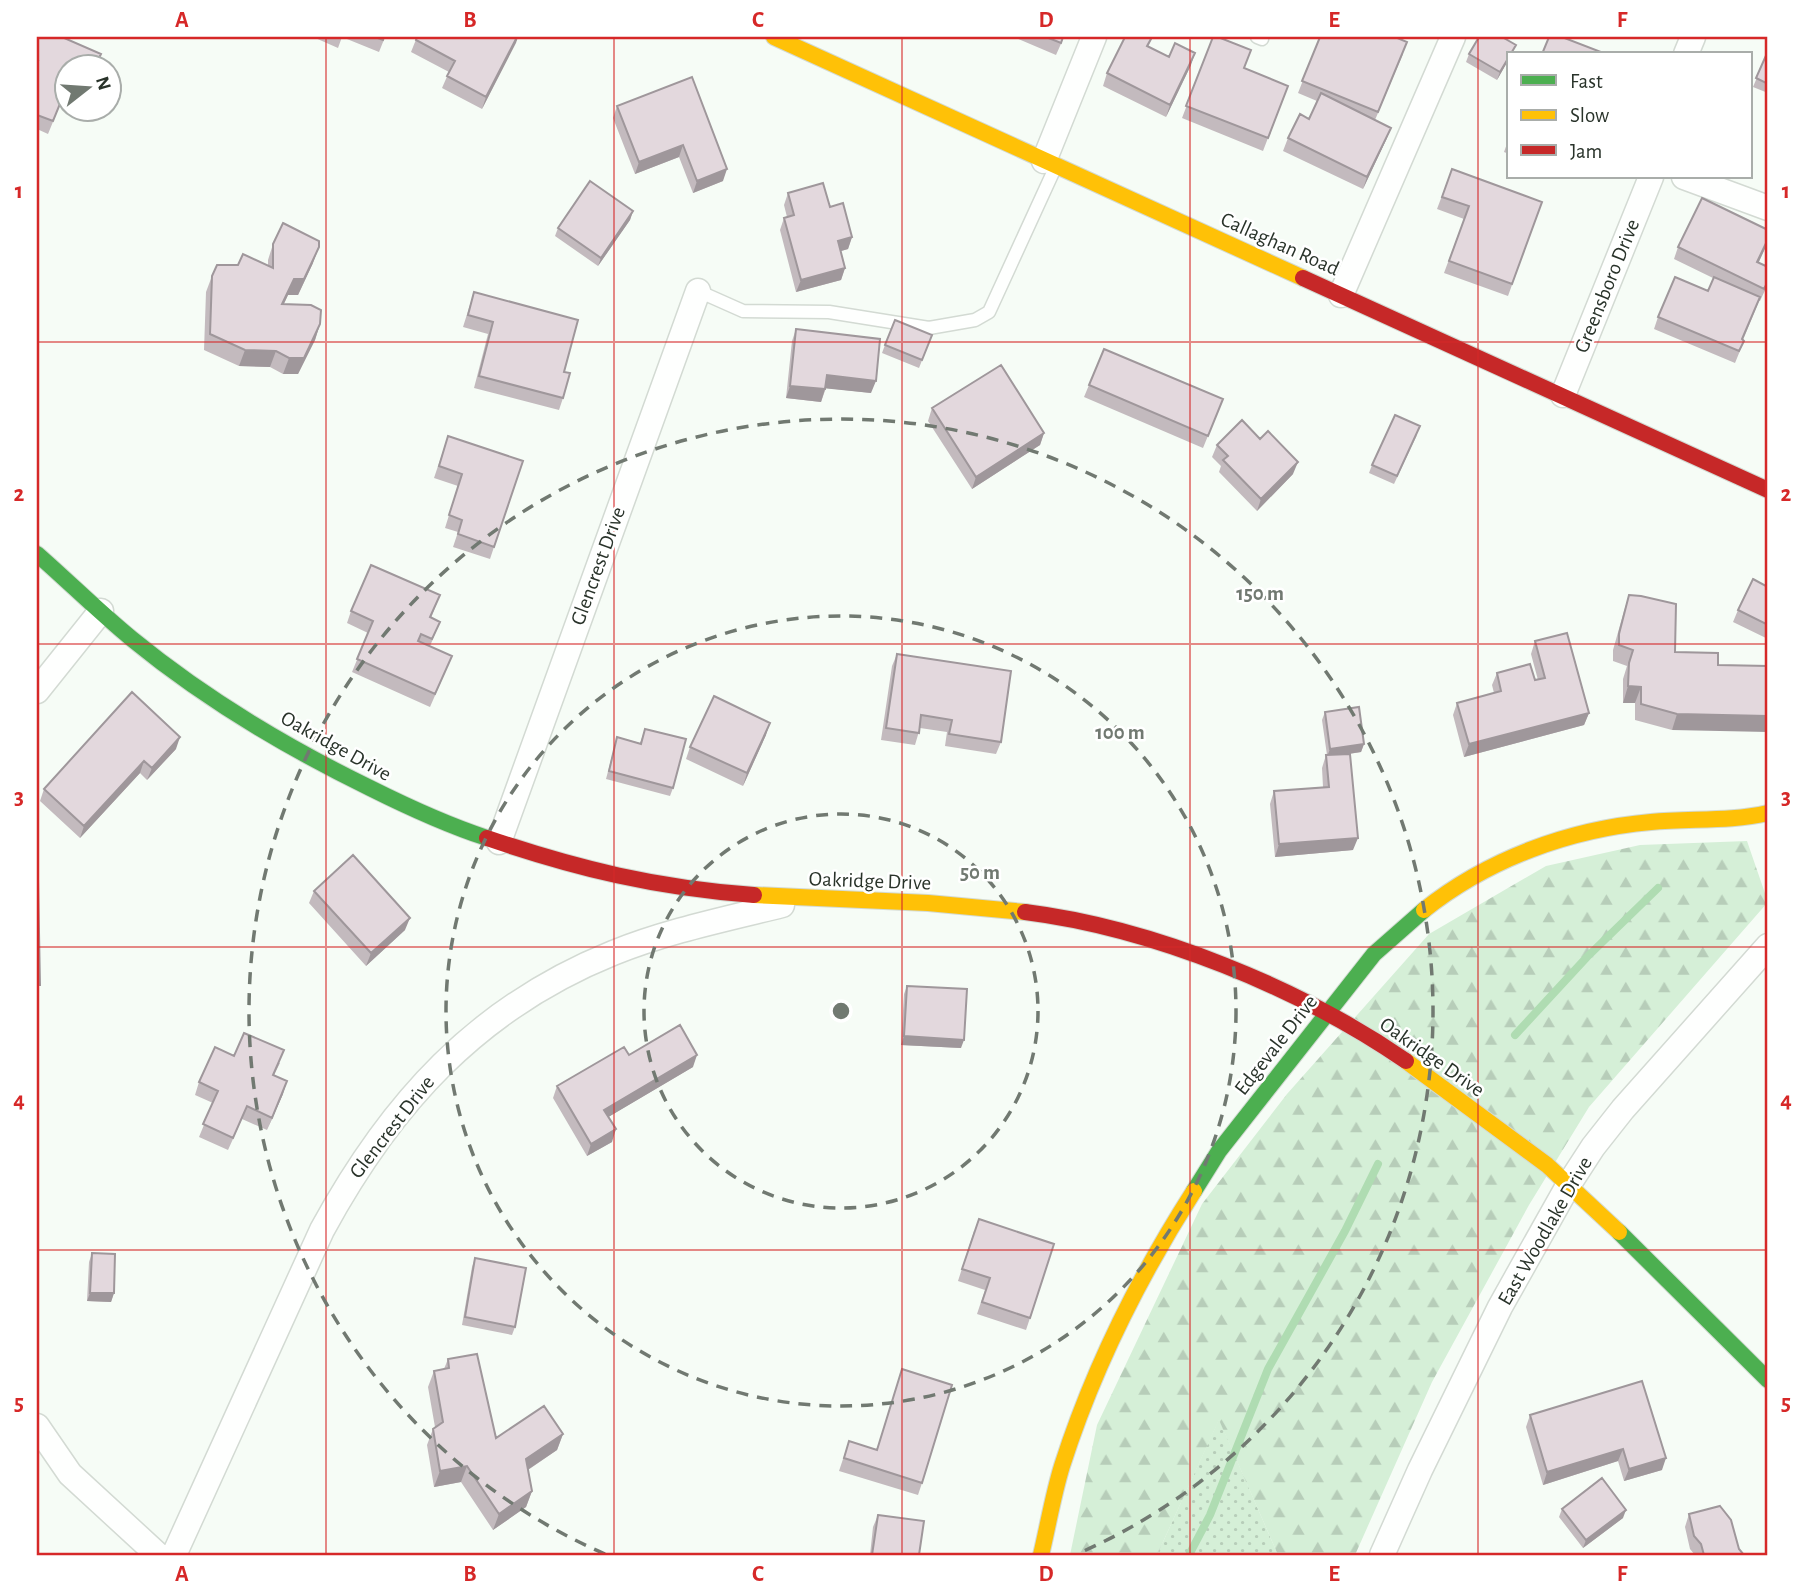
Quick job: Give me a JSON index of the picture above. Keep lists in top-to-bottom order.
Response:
{
  "streets": {
    "street": [
      "Callaghan Road",
      "Greensboro Drive",
      "Glencrest Drive",
      "Oakridge Drive",
      "Edgevale Drive",
      "East Woodlake Drive"
    ]
  },
  "crossings": [
    ["Callaghan Road", "Greensboro Drive"],
    ["Glencrest Drive", "Oakridge Drive"],
    ["Oakridge Drive", "Edgevale Drive"],
    ["Oakridge Drive", "East Woodlake Drive"]
  ],
  "legend": ["Fast", "Slow", "Jam"],
  "north": "right",
  "grid": {
    "columns": [
      "A",
      "B",
      "C",
      "D",
      "E",
      "F"
    ],
    "rows": [
      "1",
      "2",
      "3",
      "4",
      "5"
    ]
  },
  "rings": ["150 m", "100 m", "50 m"]
}
